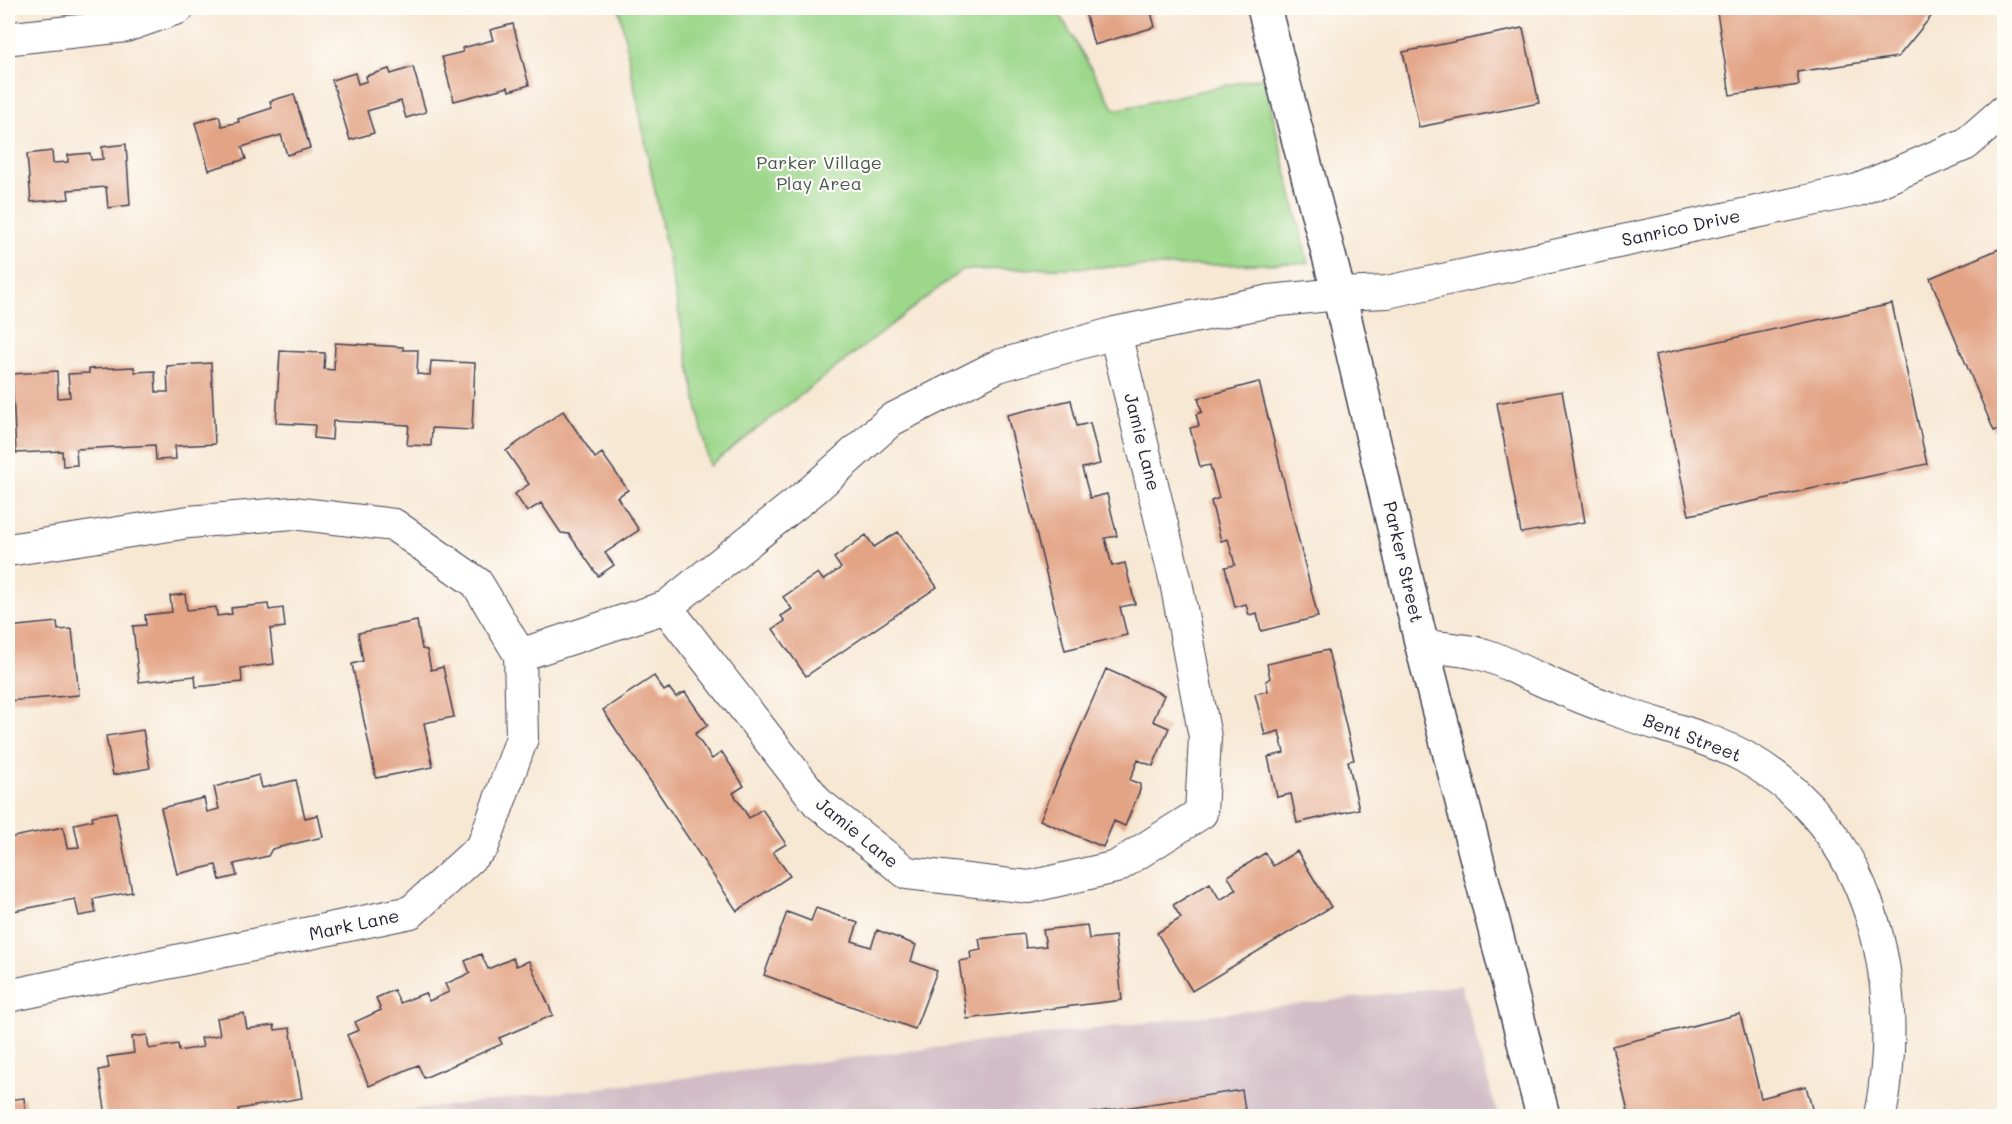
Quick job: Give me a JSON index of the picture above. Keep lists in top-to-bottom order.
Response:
{
  "streets": {
    "street": [
      "Sanrico Drive",
      "Jamie Lane",
      "Parker Street",
      "Bent Street",
      "Mark Lane"
    ]
  },
  "crossings": [
    ["Sanrico Drive", "Parker Street"],
    ["Parker Street", "Bent Street"]
  ],
  "parks": ["Parker Village Play Area"]
}
